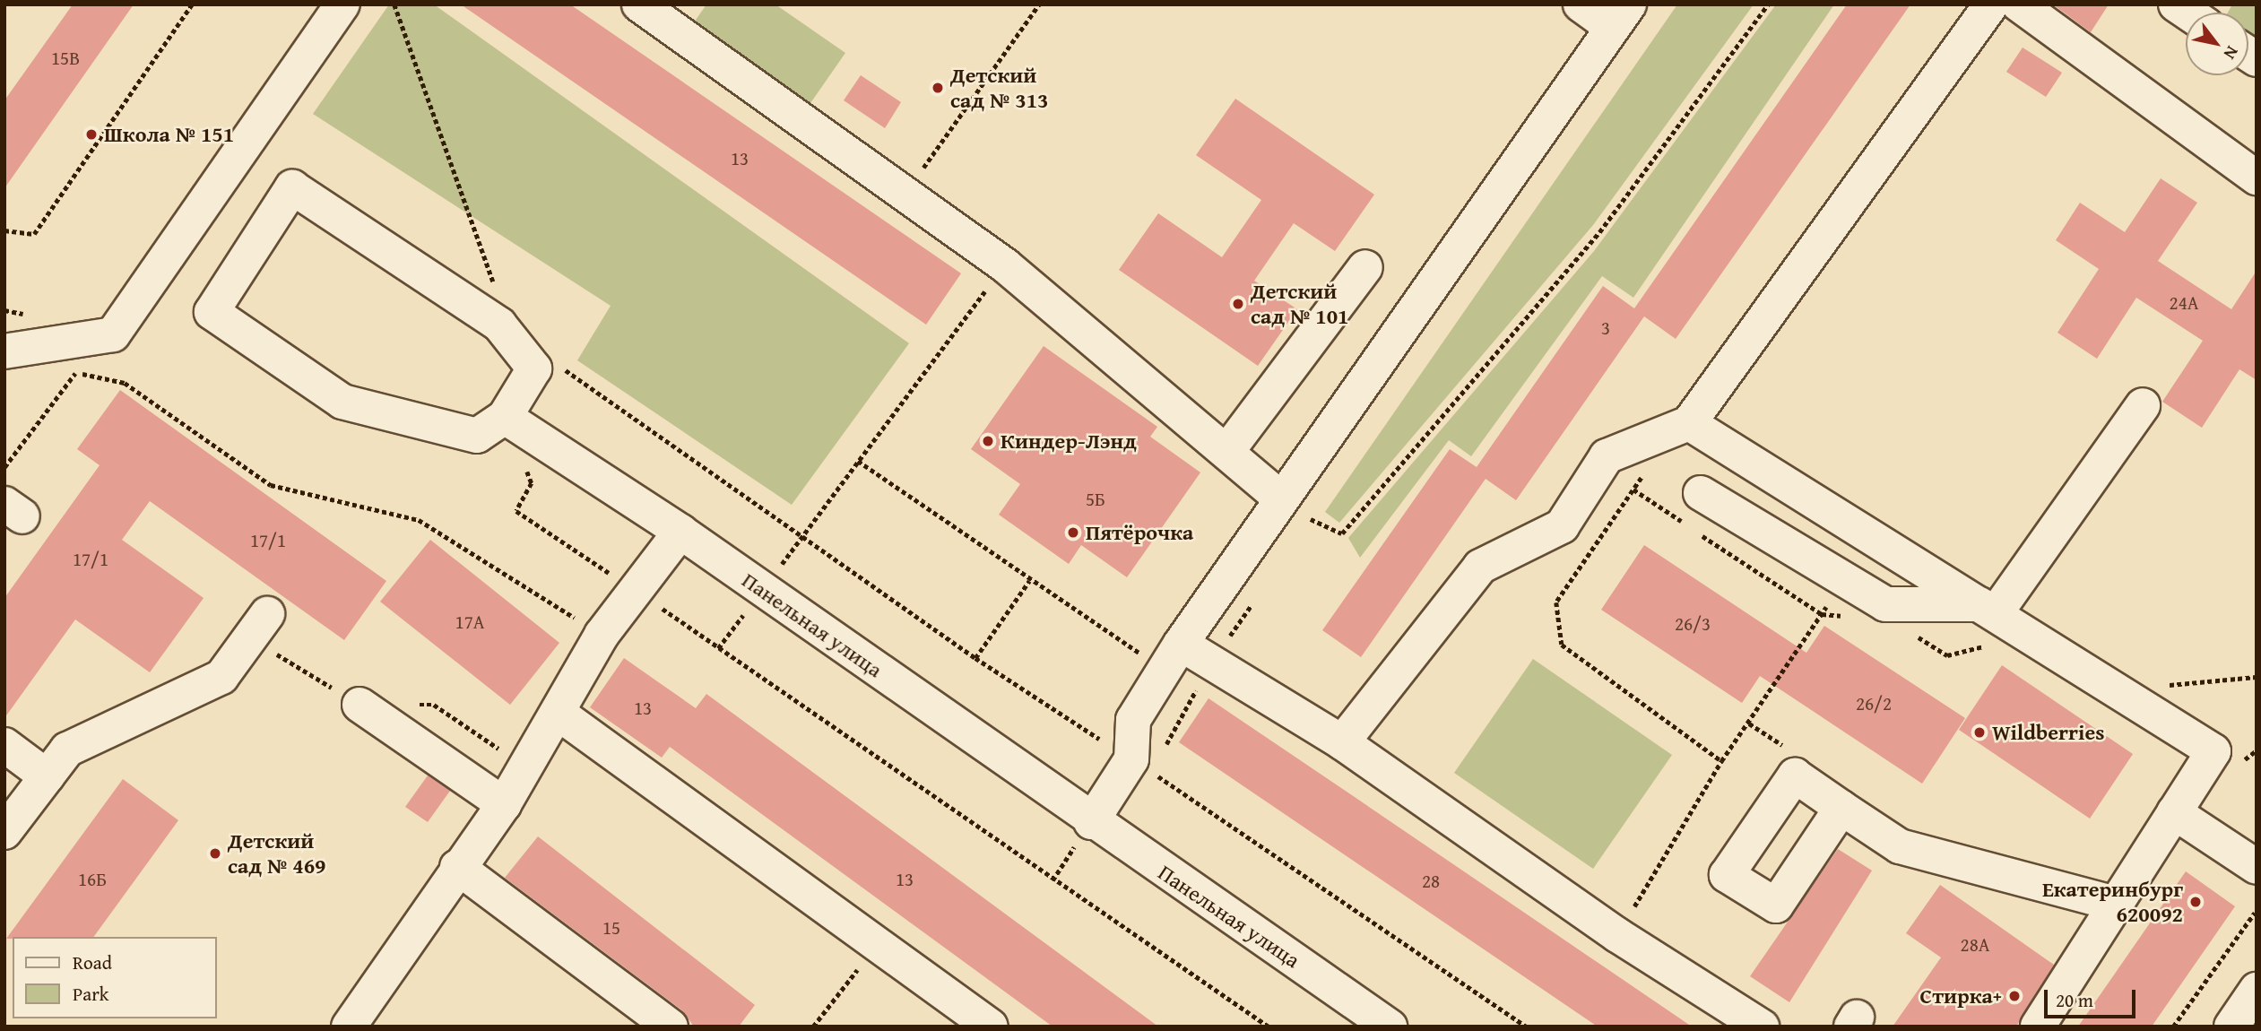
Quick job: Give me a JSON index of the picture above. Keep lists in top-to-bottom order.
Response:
{
  "streets": {
    "street": ["Панельная улица"]
  },
  "places": [
    "Детский сад № 313",
    "Школа № 151",
    "Детский сад № 101",
    "Киндер-Лэнд",
    "Пятёрочка",
    "Wildberries",
    "Детский сад № 469",
    "Екатеринбург 620092",
    "Стирка+"
  ],
  "house_numbers": [
    "15В",
    "13",
    "24А",
    "3",
    "5Б",
    "17/1",
    "17/1",
    "17А",
    "26/3",
    "26/2",
    "13",
    "16Б",
    "13",
    "28",
    "15",
    "28А"
  ],
  "legend": ["Road", "Park"],
  "scale_bar": "20 m",
  "north": "bottom right"
}
